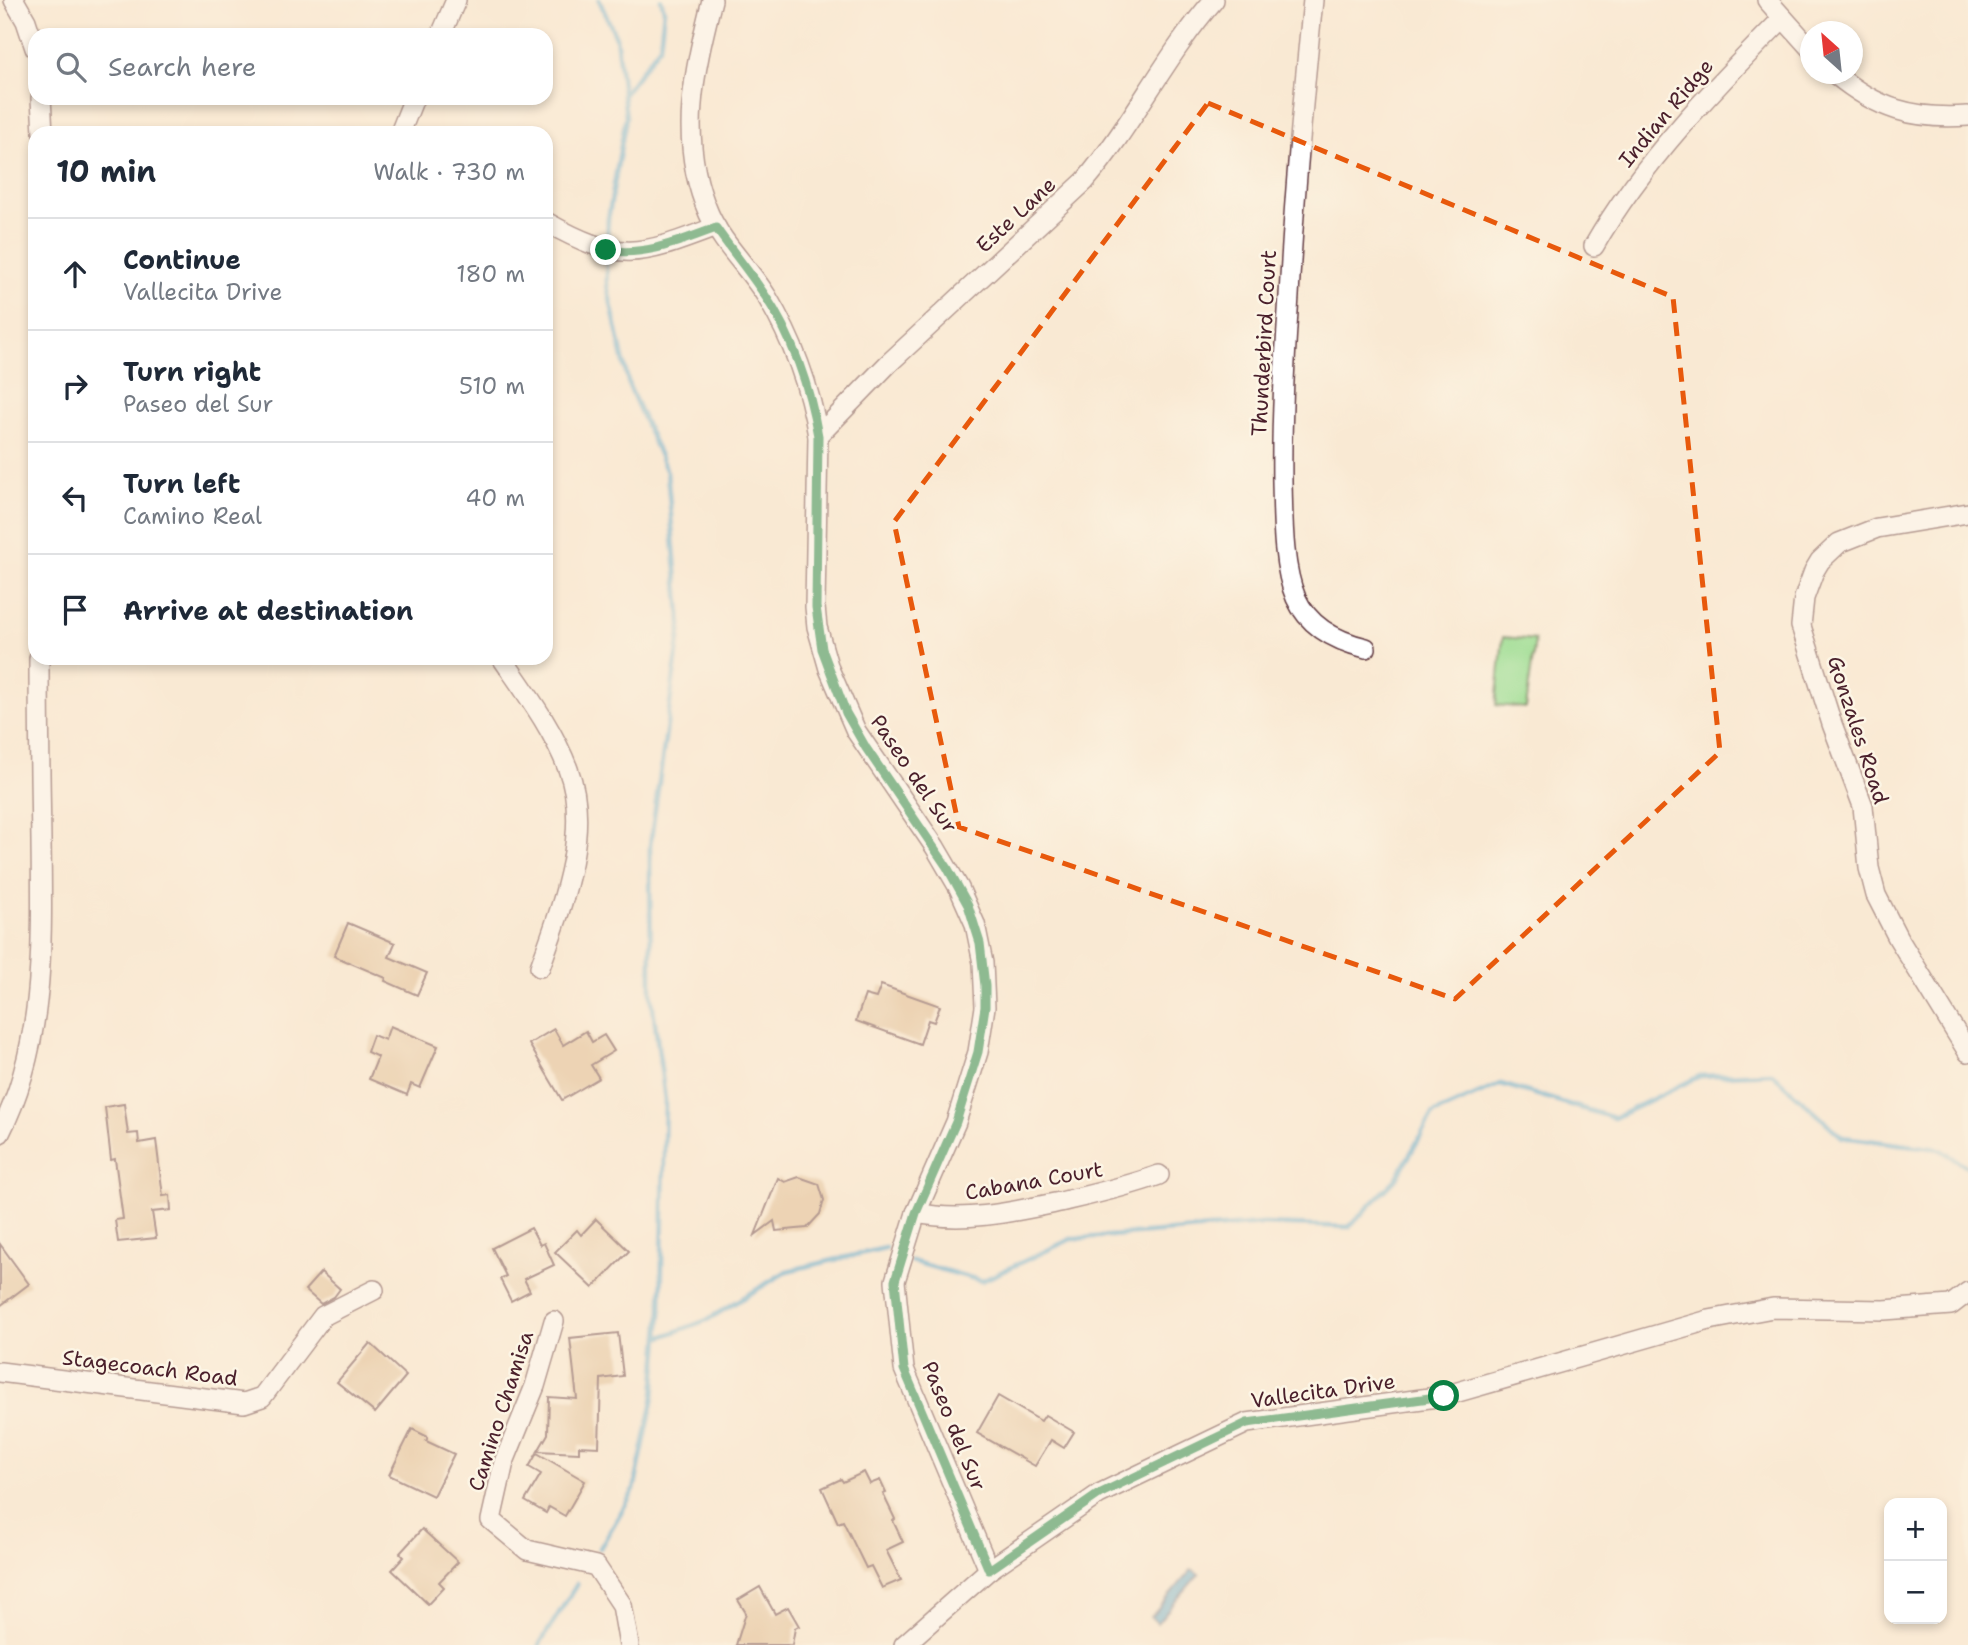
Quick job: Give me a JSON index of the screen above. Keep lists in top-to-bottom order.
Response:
{
  "streets": {
    "street": [
      "Indian Ridge",
      "Este Lane",
      "Thunderbird Court",
      "Gonzales Road",
      "Paseo del Sur",
      "Cabana Court",
      "Stagecoach Road",
      "Vallecita Drive",
      "Camino Chamisa"
    ]
  },
  "crossings": [
    ["Este Lane", "Paseo del Sur"],
    ["Paseo del Sur", "Cabana Court"],
    ["Paseo del Sur", "Vallecita Drive"]
  ],
  "north": "top left",
  "page": {
    "search": "Search here",
    "heading": ["10 min", "Walk · 730 m"],
    "list": [
      ["Continue", "Vallecita Drive", "180 m"],
      ["Turn right", "Paseo del Sur", "510 m"],
      ["Turn left", "Camino Real", "40 m"],
      "Arrive at destination"
    ],
    "map_buttons": ["+", "−"]
  }
}
